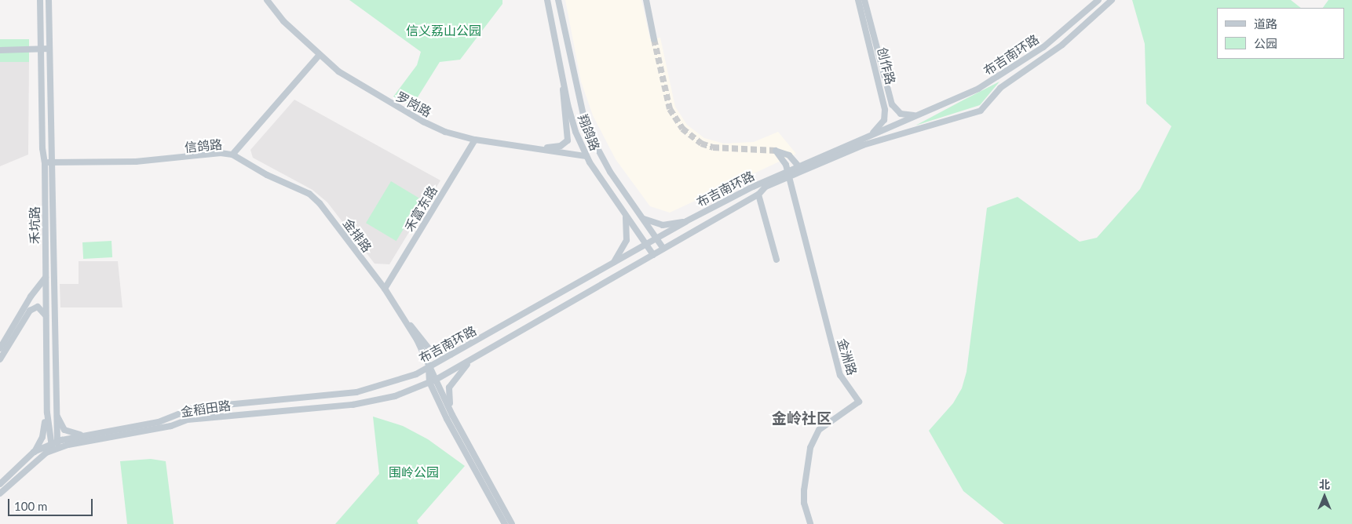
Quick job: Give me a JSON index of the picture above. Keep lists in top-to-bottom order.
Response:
{
  "streets": {
    "street": [
      "布吉南环路",
      "创作路",
      "罗岗路",
      "翔鸽路",
      "信鸽路",
      "禾富东路",
      "禾坑路",
      "金排路",
      "金洲路",
      "金稻田路"
    ]
  },
  "crossings": [
    ["布吉南环路", "创作路"],
    ["布吉南环路", "翔鸽路"],
    ["布吉南环路", "金排路"],
    ["布吉南环路", "金洲路"],
    ["布吉南环路", "金稻田路"],
    ["罗岗路", "翔鸽路"],
    ["罗岗路", "信鸽路"],
    ["罗岗路", "禾富东路"],
    ["信鸽路", "禾坑路"],
    ["信鸽路", "金排路"],
    ["禾富东路", "金排路"],
    ["禾坑路", "金稻田路"]
  ],
  "districts": ["金岭社区"],
  "parks": ["信义荔山公园", "围岭公园"],
  "legend": ["道路", "公园"],
  "scale_bar": "100 m",
  "north": "top"
}
